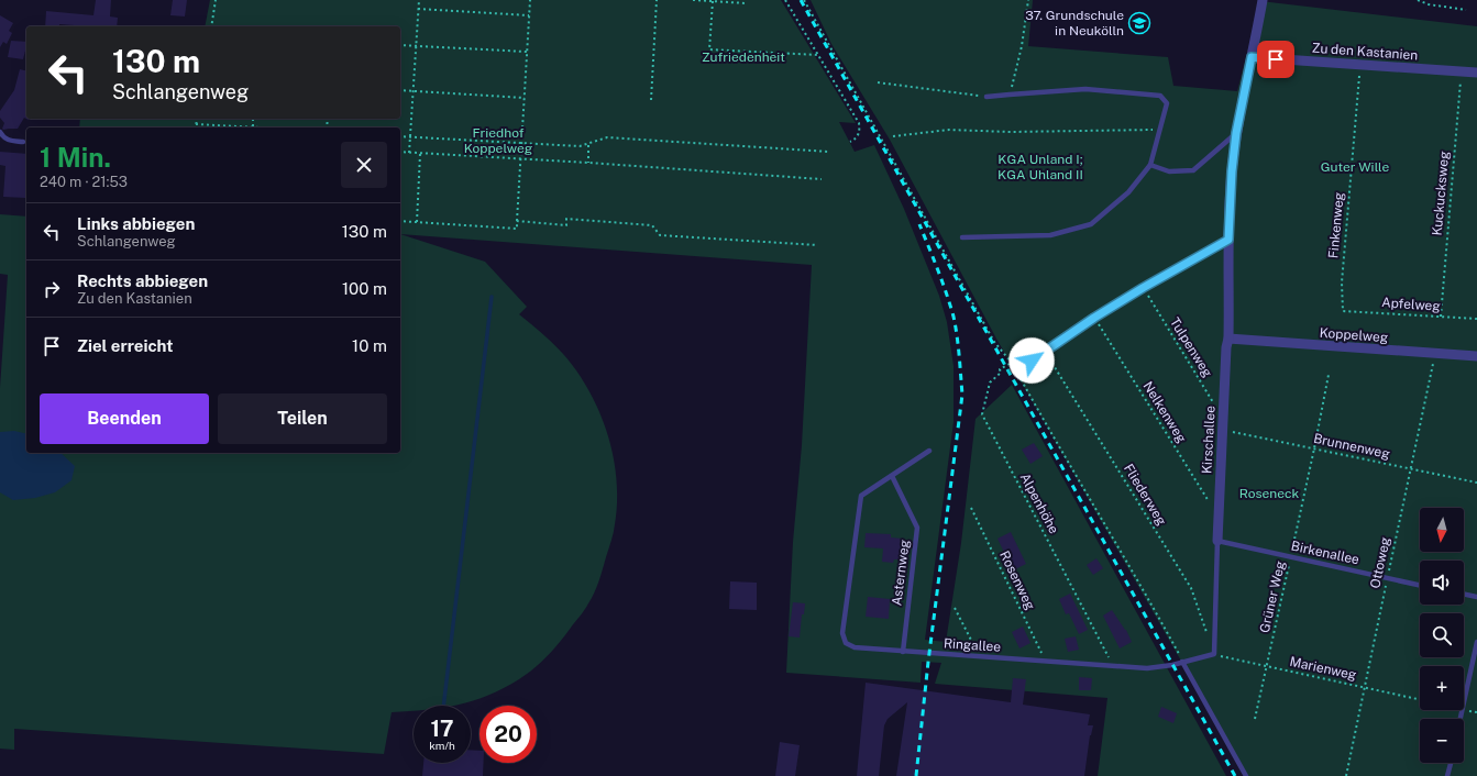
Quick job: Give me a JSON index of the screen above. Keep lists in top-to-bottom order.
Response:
{
  "streets": {
    "street": ["Zu den Kastanien", "Koppelweg", "Kirschallee"],
    "lane": ["Birkenallee", "Asternweg", "Ringallee"],
    "path": [
      "Kuckucksweg",
      "Finkenweg",
      "Apfelweg",
      "Tulpenweg",
      "Nelkenweg",
      "Brunnenweg",
      "Fliederweg",
      "Alpenhöhe",
      "Ottoweg",
      "Rosenweg",
      "Grüner Weg",
      "Marienweg"
    ]
  },
  "crossings": [
    ["Zu den Kastanien", "Kuckucksweg"],
    ["Zu den Kastanien", "Finkenweg"],
    ["Zu den Kastanien", "Kirschallee"],
    ["Kuckucksweg", "Apfelweg"],
    ["Finkenweg", "Apfelweg"],
    ["Koppelweg", "Kirschallee"],
    ["Koppelweg", "Ottoweg"],
    ["Tulpenweg", "Kirschallee"],
    ["Nelkenweg", "Kirschallee"],
    ["Kirschallee", "Brunnenweg"],
    ["Kirschallee", "Birkenallee"],
    ["Brunnenweg", "Ottoweg"],
    ["Brunnenweg", "Grüner Weg"],
    ["Fliederweg", "Ringallee"],
    ["Fliederweg", "Marienweg"],
    ["Alpenhöhe", "Ringallee"],
    ["Birkenallee", "Ottoweg"],
    ["Birkenallee", "Grüner Weg"],
    ["Ottoweg", "Marienweg"],
    ["Asternweg", "Ringallee"],
    ["Rosenweg", "Ringallee"],
    ["Grüner Weg", "Marienweg"],
    ["Ringallee", "Marienweg"]
  ],
  "parks": [
    "Zufriedenheit",
    "Friedhof Koppelweg",
    "KGA Unland I; KGA Uhland II",
    "Guter Wille",
    "Roseneck"
  ],
  "places": {
    "school or university": ["37. Grundschule in Neukölln"]
  },
  "north": "bottom",
  "page": {
    "turn": ["130 m", "Schlangenweg"],
    "heading": ["1 Min.", "240 m · 21:53"],
    "list": [
      {
        "name": "Links abbiegen",
        "note": "Schlangenweg",
        "value": "130 m"
      },
      {
        "name": "Rechts abbiegen",
        "note": "Zu den Kastanien",
        "value": "100 m"
      },
      {
        "name": "Ziel erreicht",
        "value": "10 m"
      }
    ],
    "buttons": ["Beenden", "Teilen"],
    "map_buttons": ["+", "−"],
    "speed": "17 km/h",
    "limit": "20"
  }
}
